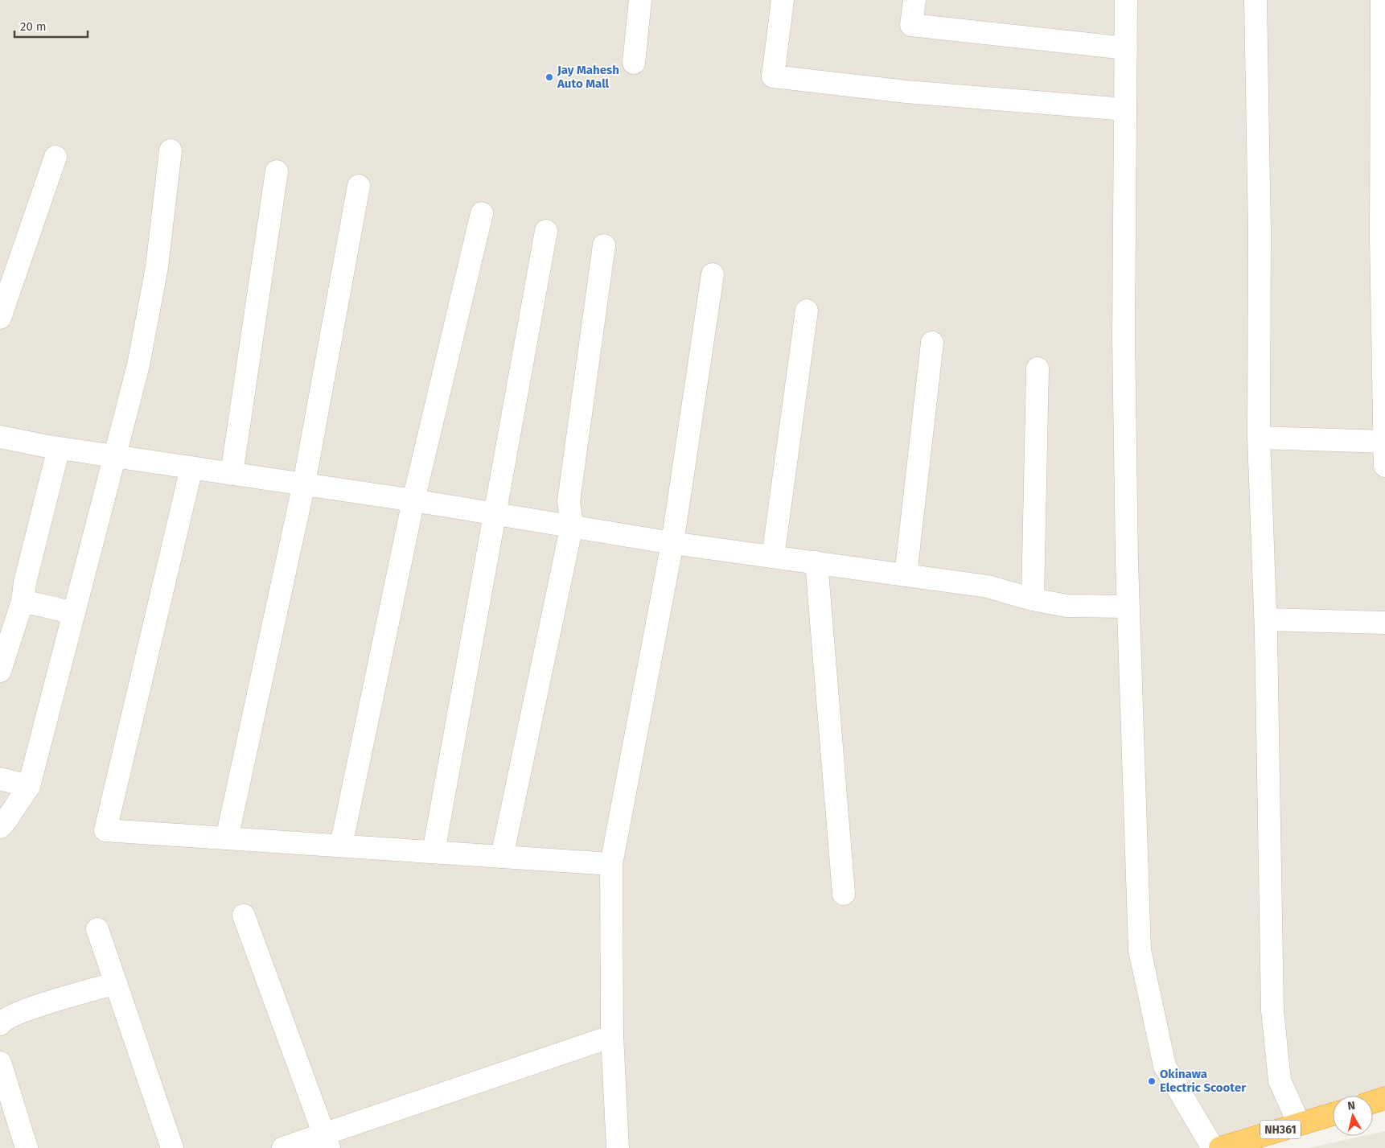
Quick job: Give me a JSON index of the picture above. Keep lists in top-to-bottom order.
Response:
{
  "streets": {
    "highway": ["NH361"]
  },
  "places": ["Jay Mahesh Auto Mall", "Okinawa Electric Scooter"],
  "scale_bar": "20 m",
  "north": "top"
}
